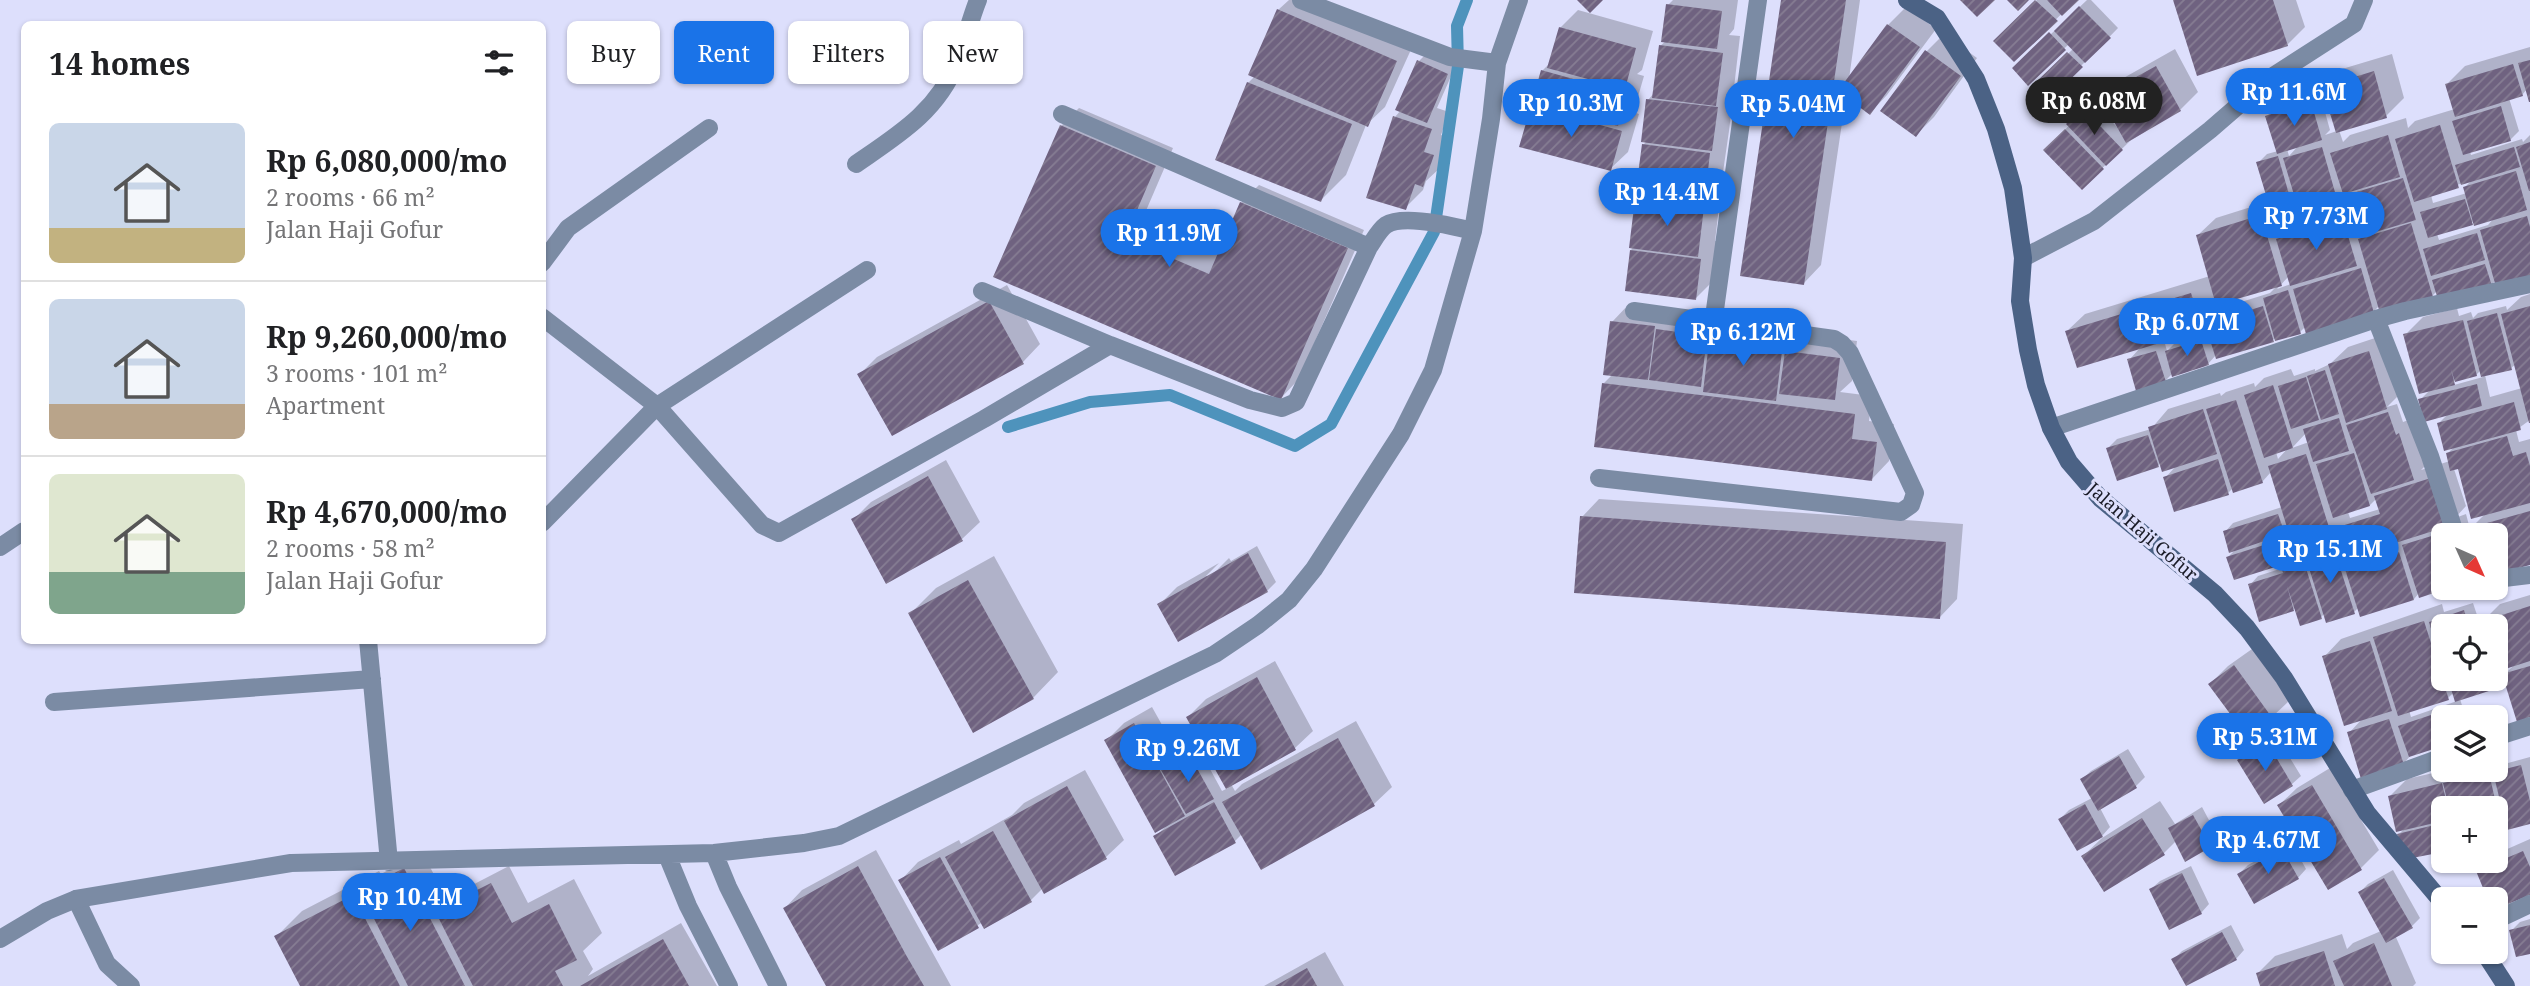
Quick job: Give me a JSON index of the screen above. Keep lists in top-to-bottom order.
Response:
{
  "streets": {
    "street": ["Jalan Haji Gofur"]
  },
  "north": "bottom right",
  "page": {
    "chip": [
      "Buy",
      "Rent",
      "Filters",
      "New"
    ],
    "heading": "14 homes",
    "price": [
      "Rp 11.6M",
      "Rp 6.08M",
      "Rp 10.3M",
      "Rp 5.04M",
      "Rp 14.4M",
      "Rp 7.73M",
      "Rp 11.9M",
      "Rp 6.07M",
      "Rp 6.12M",
      "Rp 15.1M",
      "Rp 5.31M",
      "Rp 9.26M",
      "Rp 4.67M",
      "Rp 10.4M"
    ],
    "list": [
      {
        "name": "Rp 6,080,000/mo",
        "note": "2 rooms · 66 m² · Jalan Haji Gofur"
      },
      {
        "name": "Rp 9,260,000/mo",
        "note": "3 rooms · 101 m² · Apartment"
      },
      {
        "name": "Rp 4,670,000/mo",
        "note": "2 rooms · 58 m² · Jalan Haji Gofur"
      }
    ],
    "map_buttons": ["+", "−"]
  }
}
